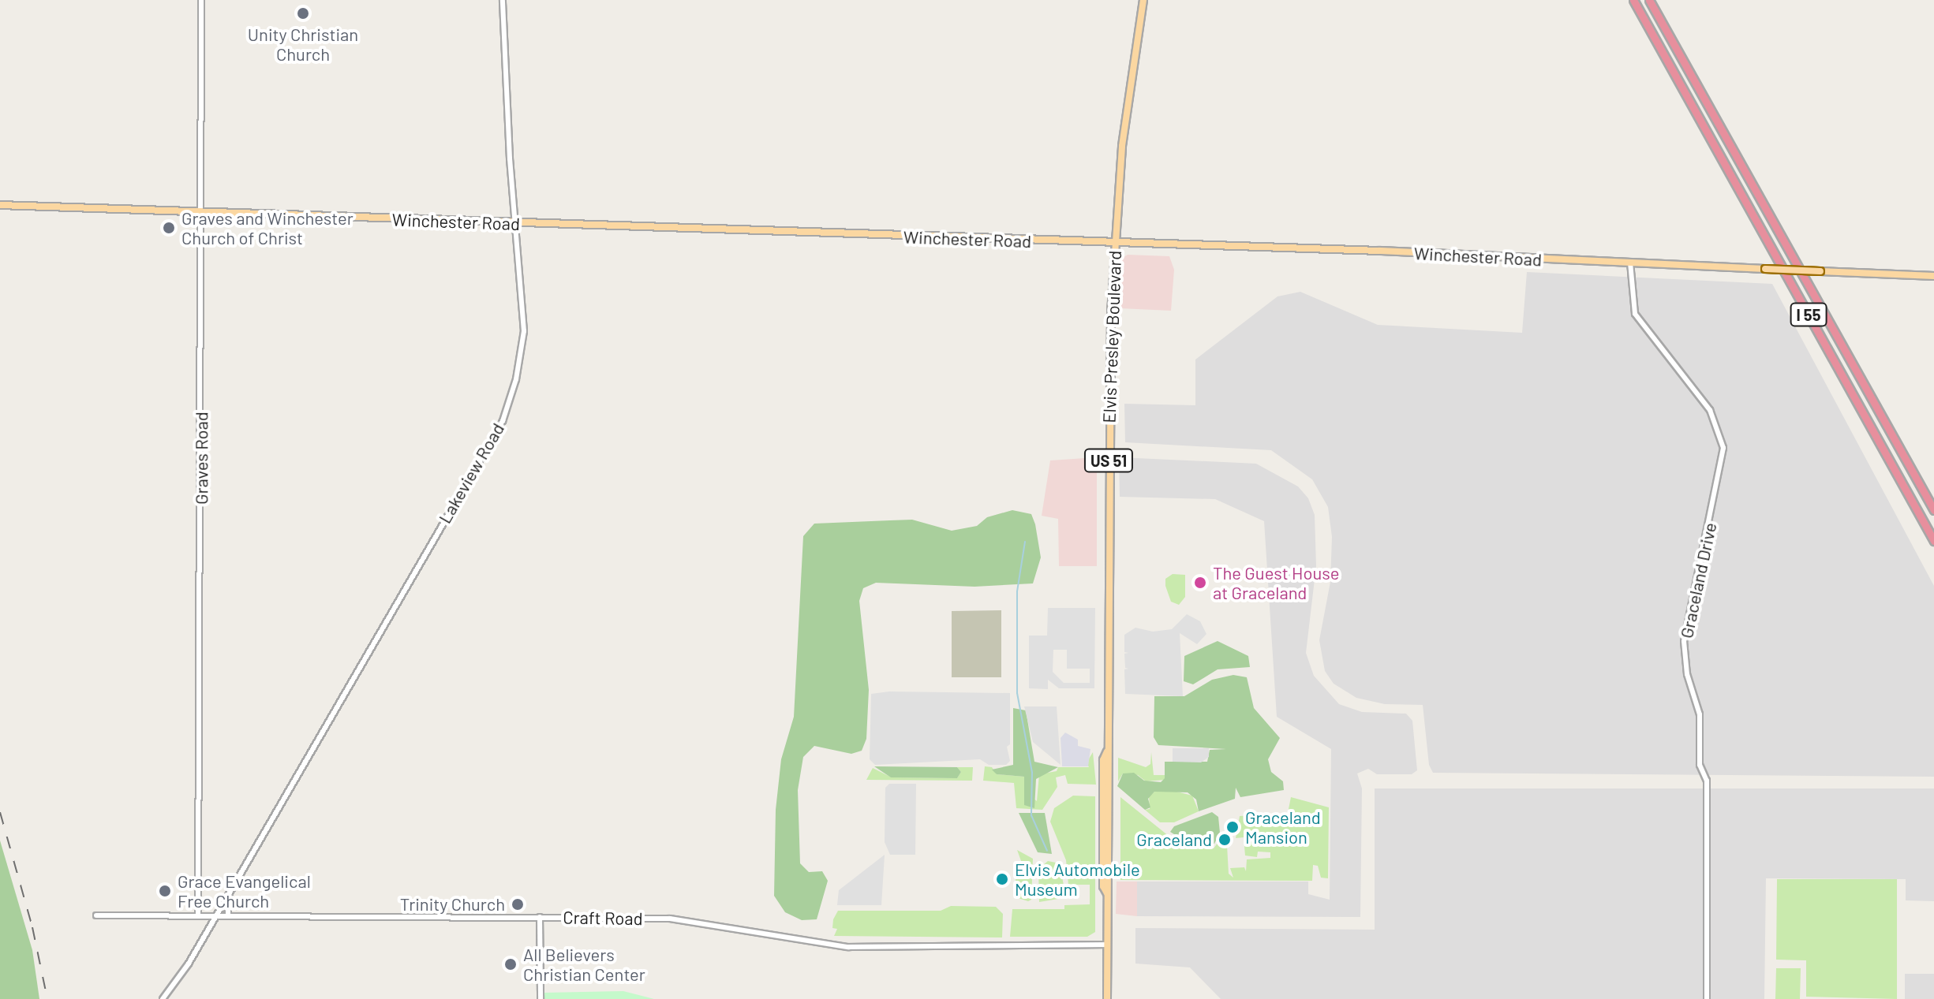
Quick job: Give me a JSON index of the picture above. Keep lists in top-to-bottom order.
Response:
{
  "streets": {
    "highway": ["I 55"],
    "main road": ["Winchester Road", "Elvis Presley Boulevard", "US 51"],
    "street": [
      "Graves Road",
      "Lakeview Road",
      "Graceland Drive",
      "Craft Road"
    ]
  },
  "crossings": [
    ["Winchester Road", "Elvis Presley Boulevard"],
    ["Winchester Road", "Graves Road"],
    ["Winchester Road", "Lakeview Road"],
    ["Winchester Road", "Graceland Drive"],
    ["Elvis Presley Boulevard", "Craft Road"],
    ["Graves Road", "Craft Road"],
    ["Lakeview Road", "Craft Road"]
  ],
  "places": [
    "Unity Christian Church",
    "Graves and Winchester Church of Christ",
    "The Guest House at Graceland",
    "Graceland Mansion",
    "Graceland",
    "Elvis Automobile Museum",
    "Grace Evangelical Free Church",
    "Trinity Church",
    "All Believers Christian Center"
  ]
}
